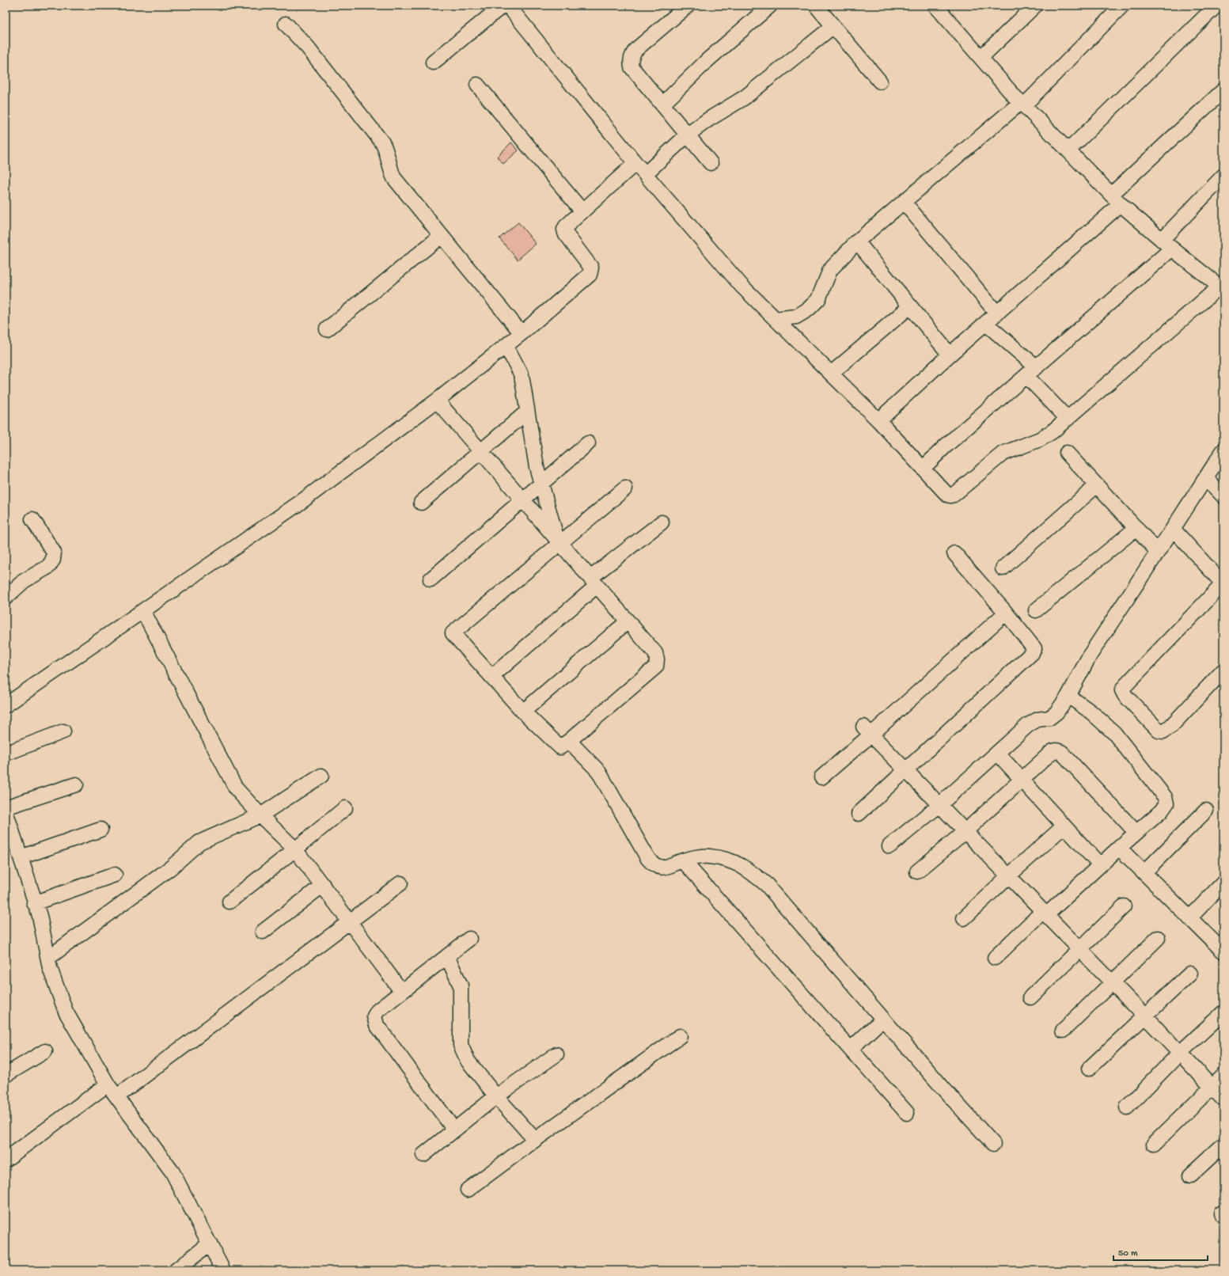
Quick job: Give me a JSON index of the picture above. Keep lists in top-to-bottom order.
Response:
{
  "scale_bar": "50 m"
}
